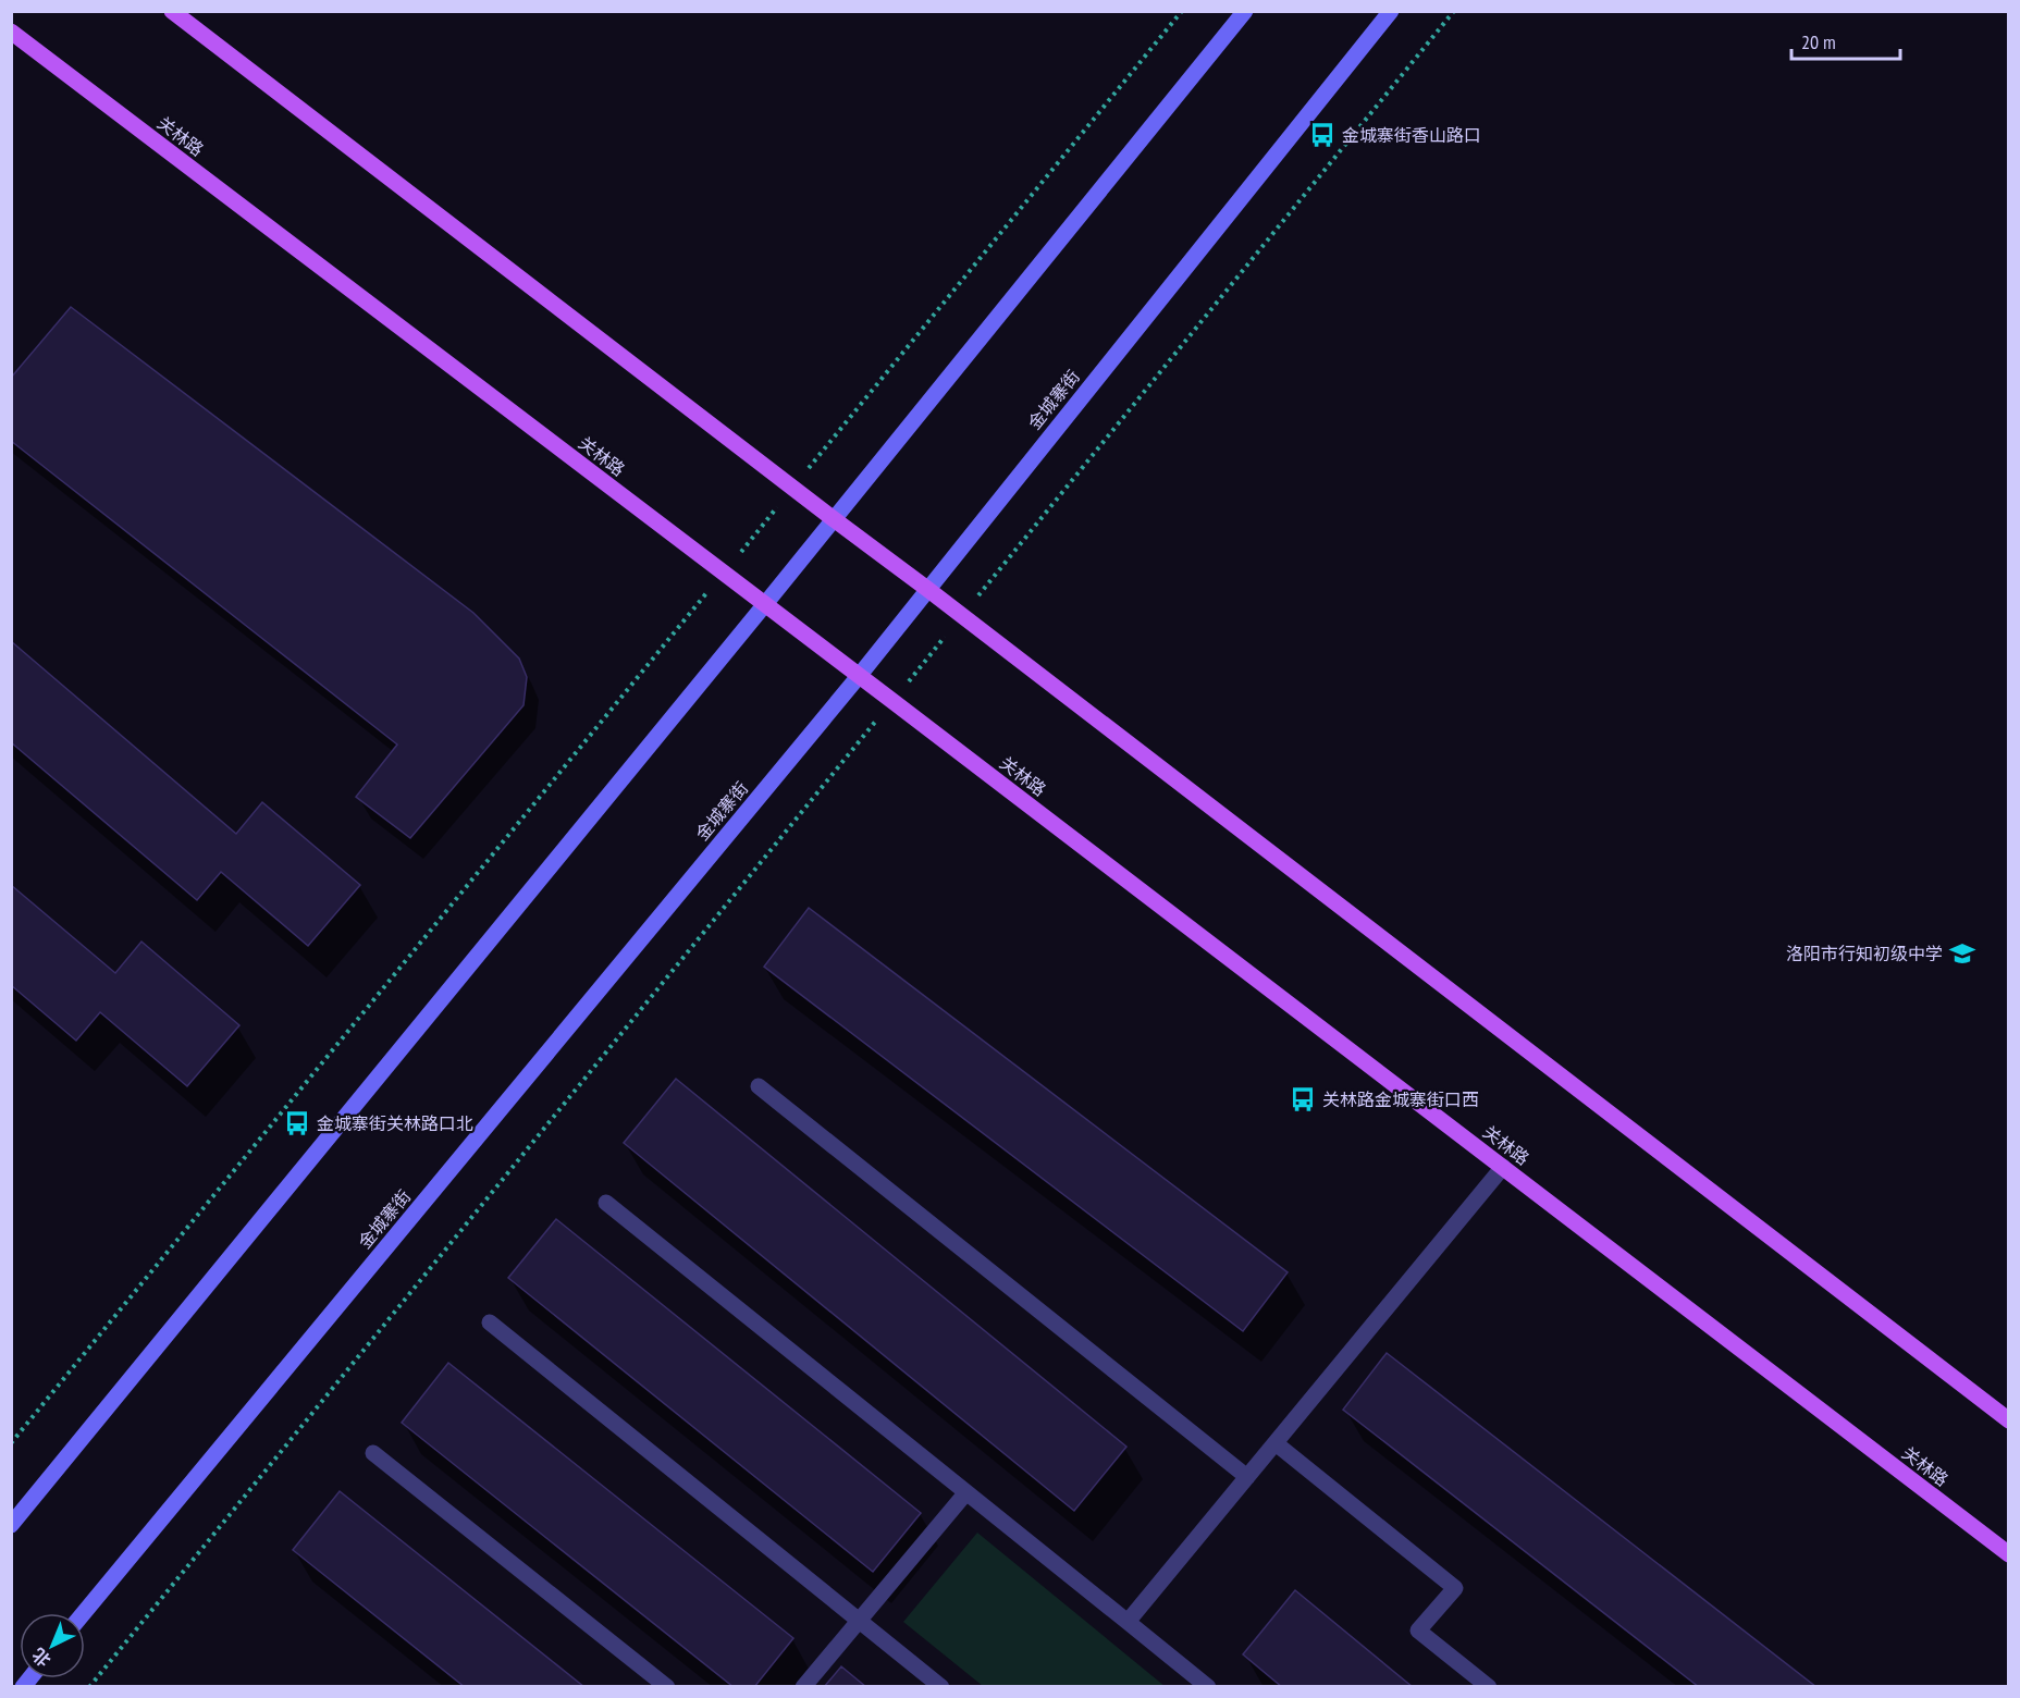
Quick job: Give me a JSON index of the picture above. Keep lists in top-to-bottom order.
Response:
{
  "streets": {
    "main road": ["关林路", "金城寨街"]
  },
  "crossings": [
    ["关林路", "金城寨街"]
  ],
  "places": {
    "bus stop": ["金城寨街香山路口", "关林路金城寨街口西", "金城寨街关林路口北"],
    "school or university": ["洛阳市行知初级中学"]
  },
  "scale_bar": "20 m",
  "north": "bottom left"
}
